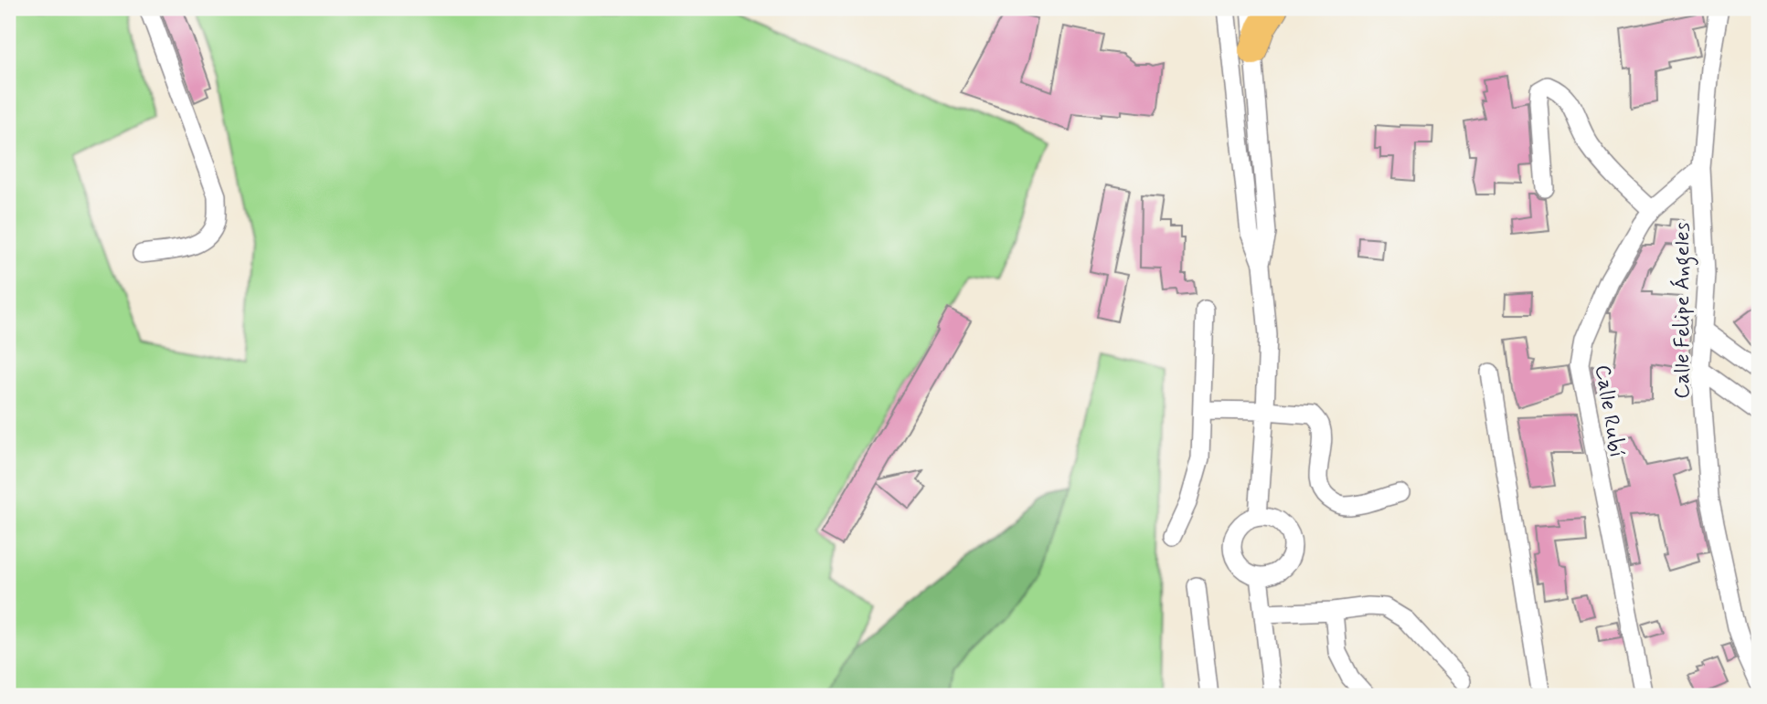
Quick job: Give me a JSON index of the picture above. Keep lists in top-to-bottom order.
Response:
{
  "streets": {
    "street": ["Calle Felipe Ángeles", "Calle Rubí"]
  },
  "crossings": [
    ["Calle Felipe Ángeles", "Calle Rubí"]
  ]
}
